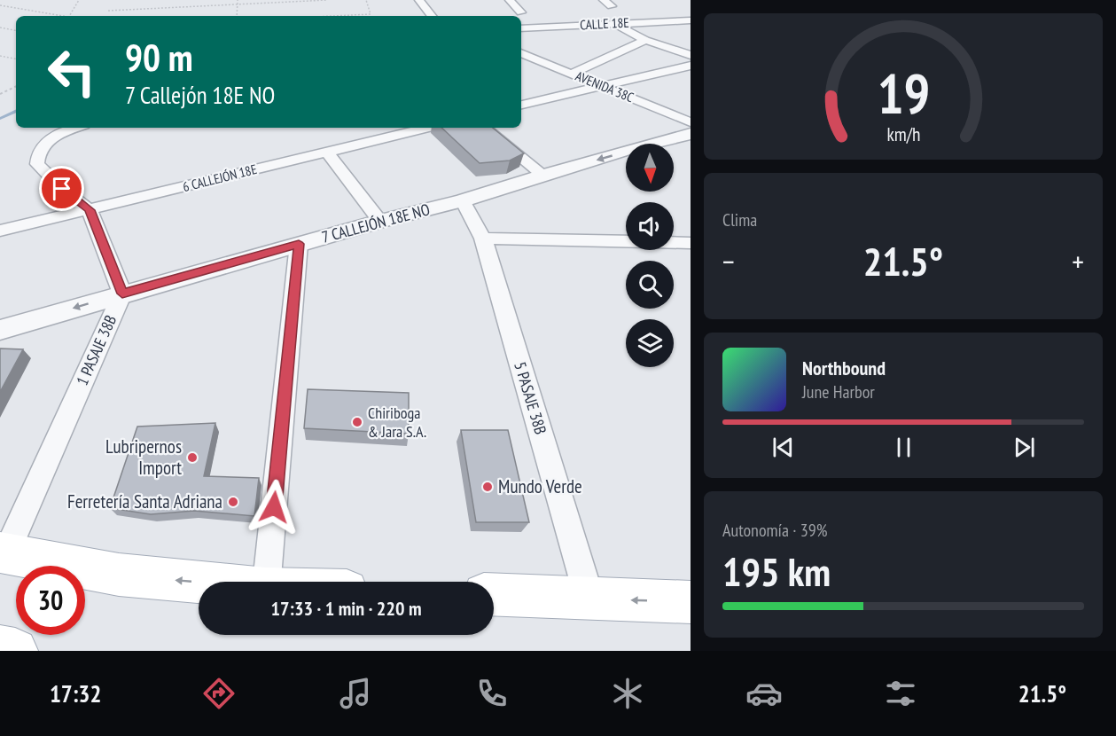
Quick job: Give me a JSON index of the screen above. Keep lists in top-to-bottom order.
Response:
{
  "streets": {
    "street": [
      "CALLE 18E",
      "AVENIDA 38C",
      "6 CALLEJÓN 18E",
      "7 CALLEJÓN 18E NO",
      "1 PASAJE 38B",
      "5 PASAJE 38B"
    ]
  },
  "crossings": [
    ["7 CALLEJÓN 18E NO", "1 PASAJE 38B"],
    ["7 CALLEJÓN 18E NO", "5 PASAJE 38B"]
  ],
  "places": [
    "Chiriboga & Jara S.A.",
    "Lubripernos Import",
    "Mundo Verde",
    "Ferretería Santa Adriana"
  ],
  "north": "bottom",
  "page": {
    "turn": ["90 m", "7 Callejón 18E NO"],
    "tile": [
      "Clima",
      ["Autonomía · 39%", "195 km"]
    ],
    "heat": ["−", "21.5°", "+"],
    "song": ["Northbound", "June Harbor"],
    "limit": "30",
    "trip": "17:33 · 1 min · 220 m",
    "tabs": ["17:32", "21.5°"],
    "gauge": ["19", "km/h"]
  }
}
